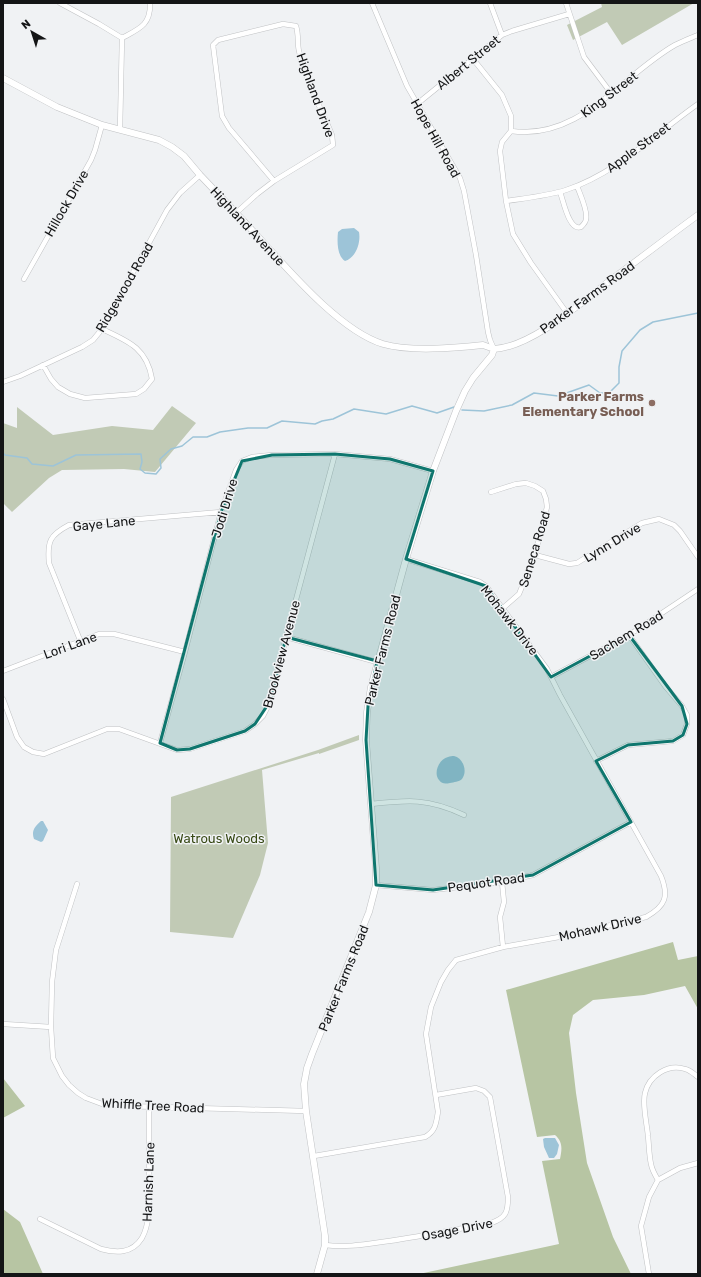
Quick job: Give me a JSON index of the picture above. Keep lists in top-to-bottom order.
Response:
{
  "streets": {
    "street": [
      "Albert Street",
      "King Street",
      "Highland Drive",
      "Hope Hill Road",
      "Apple Street",
      "Hillock Drive",
      "Highland Avenue",
      "Ridgewood Road",
      "Parker Farms Road",
      "Jodi Drive",
      "Gaye Lane",
      "Lynn Drive",
      "Seneca Road",
      "Mohawk Drive",
      "Sachem Road",
      "Lori Lane",
      "Brookview Avenue",
      "Pequot Road",
      "Whiffle Tree Road",
      "Harnish Lane",
      "Osage Drive"
    ]
  },
  "crossings": [
    ["Albert Street", "Hope Hill Road"],
    ["Highland Drive", "Highland Avenue"],
    ["Hope Hill Road", "Highland Avenue"],
    ["Hope Hill Road", "Parker Farms Road"],
    ["Hillock Drive", "Highland Avenue"],
    ["Highland Avenue", "Ridgewood Road"],
    ["Highland Avenue", "Parker Farms Road"],
    ["Parker Farms Road", "Jodi Drive"],
    ["Parker Farms Road", "Mohawk Drive"],
    ["Parker Farms Road", "Pequot Road"],
    ["Parker Farms Road", "Whiffle Tree Road"],
    ["Parker Farms Road", "Osage Drive"],
    ["Jodi Drive", "Gaye Lane"],
    ["Jodi Drive", "Lori Lane"],
    ["Jodi Drive", "Brookview Avenue"],
    ["Gaye Lane", "Lori Lane"],
    ["Lynn Drive", "Seneca Road"],
    ["Seneca Road", "Mohawk Drive"],
    ["Mohawk Drive", "Sachem Road"],
    ["Mohawk Drive", "Pequot Road"],
    ["Mohawk Drive", "Osage Drive"],
    ["Whiffle Tree Road", "Harnish Lane"]
  ],
  "parks": ["Watrous Woods"],
  "places": ["Parker Farms Elementary School"],
  "north": "top left"
}
